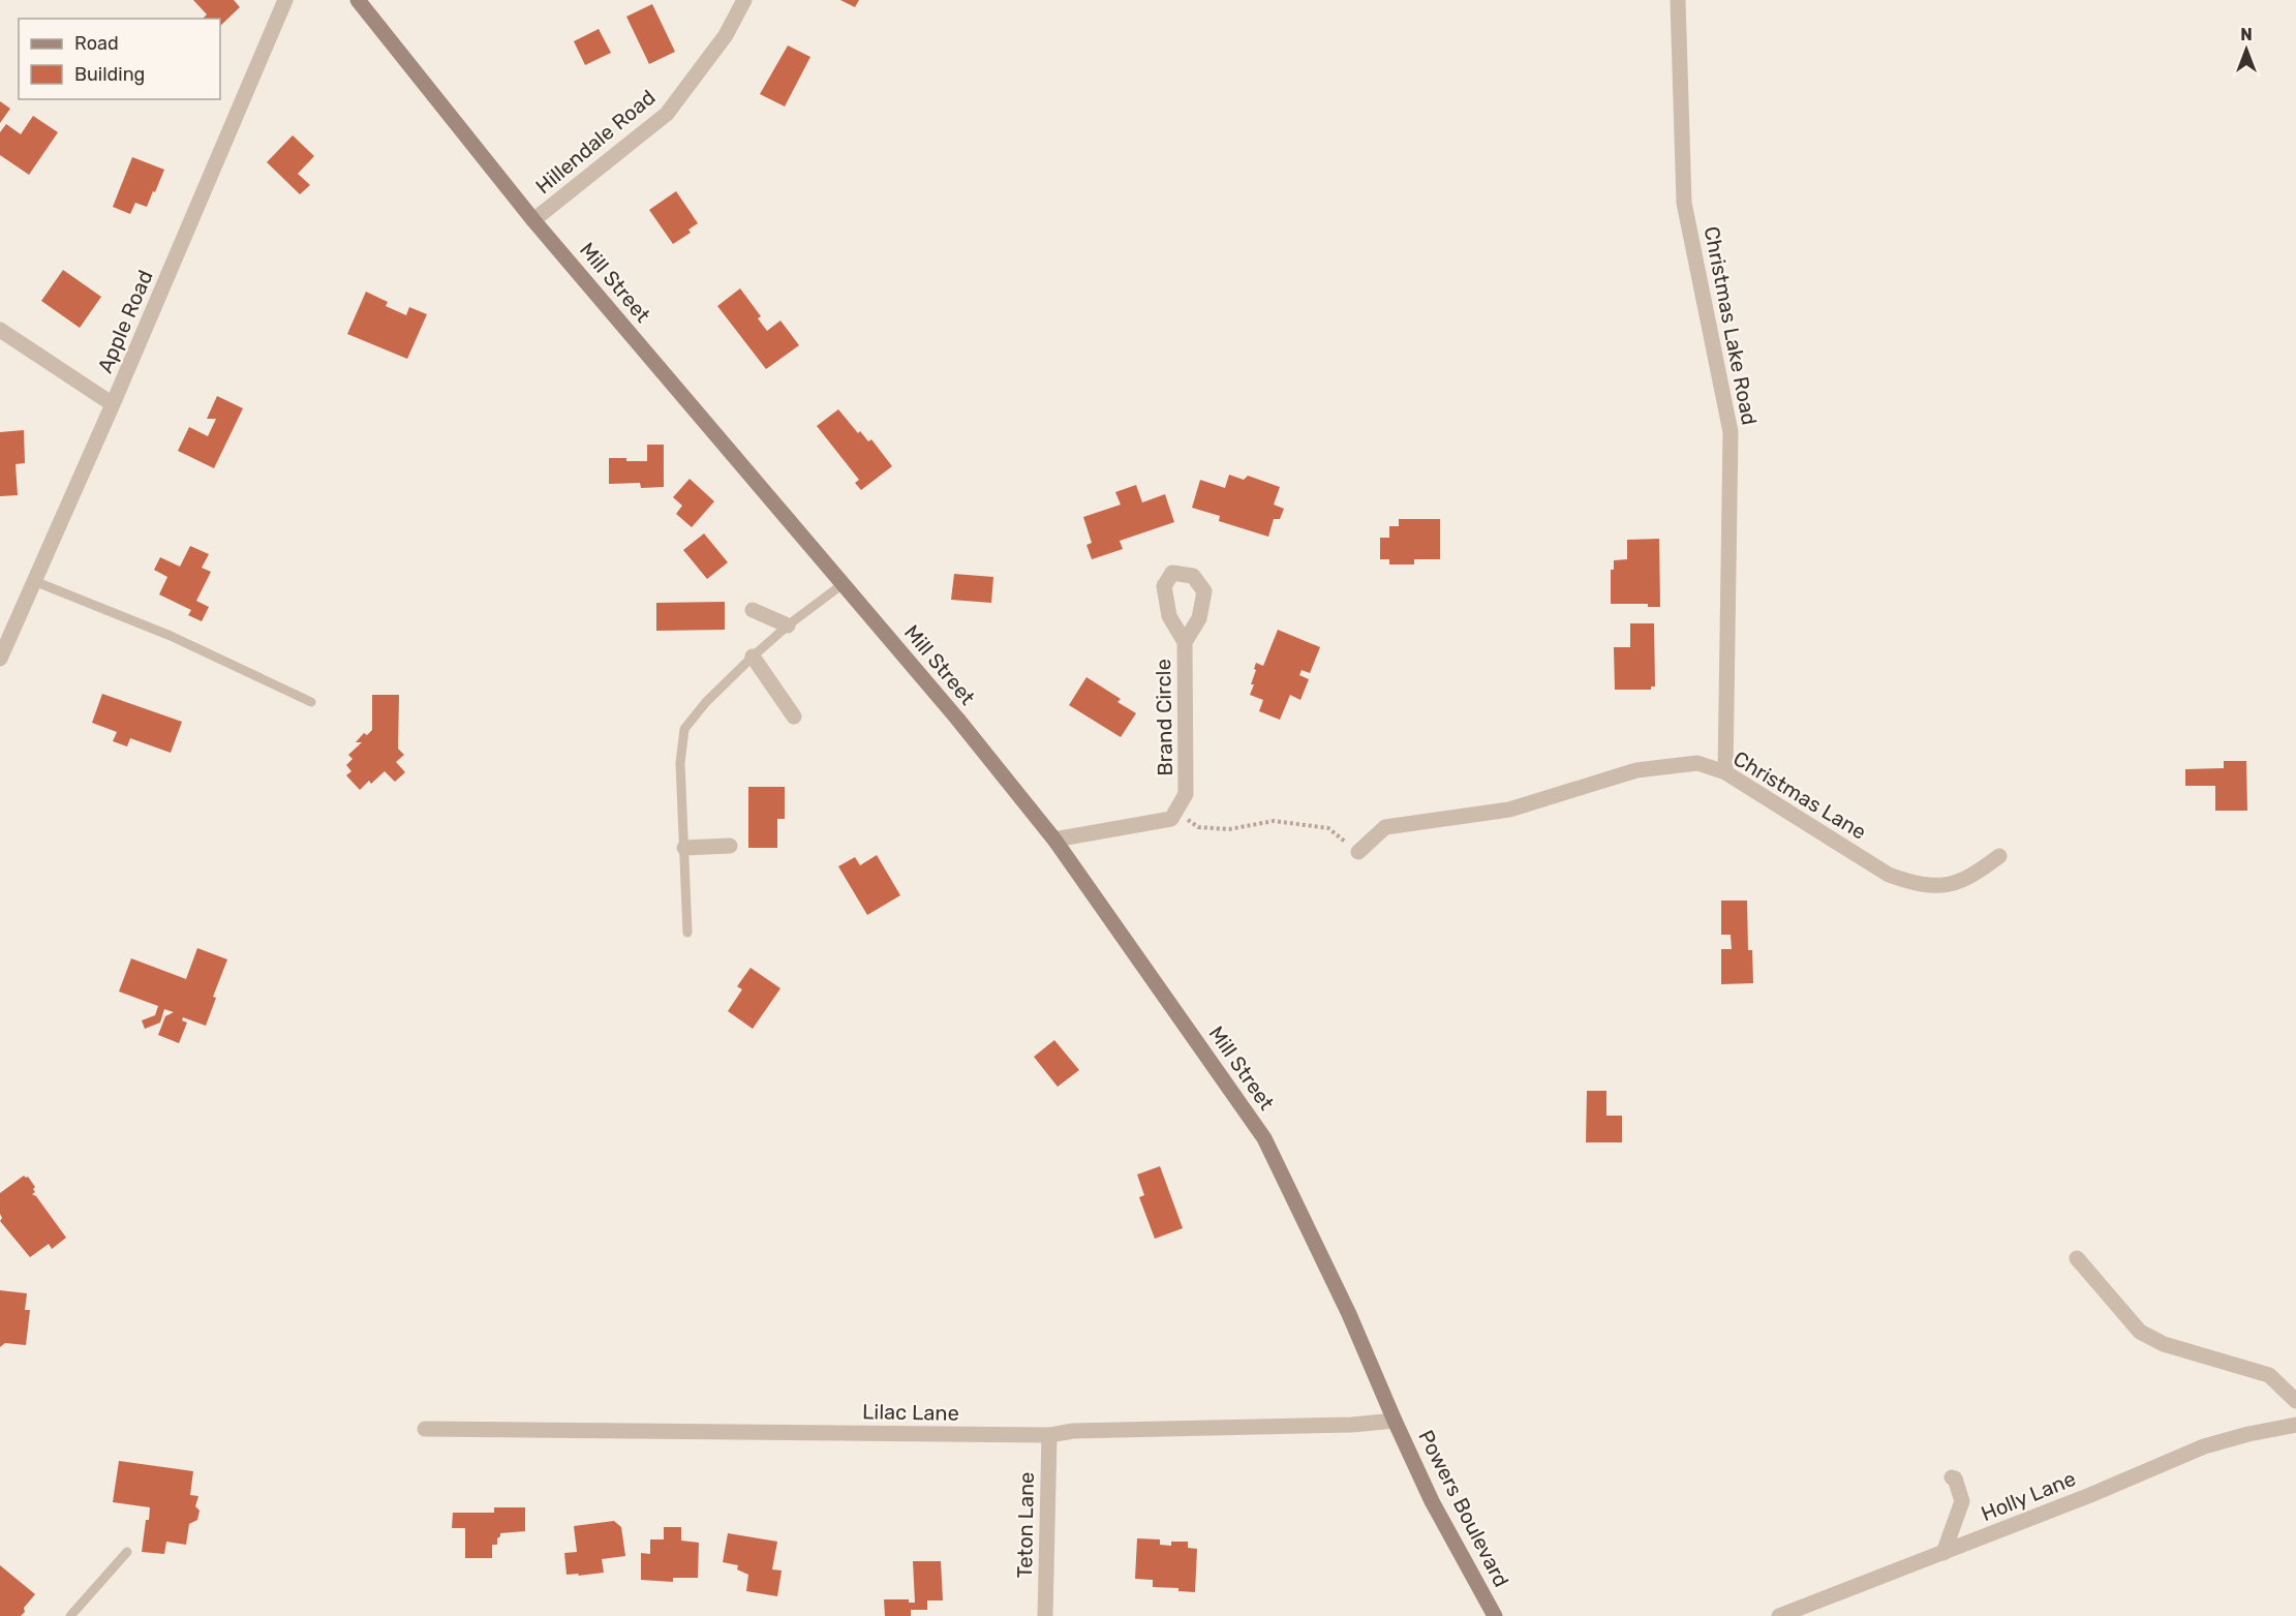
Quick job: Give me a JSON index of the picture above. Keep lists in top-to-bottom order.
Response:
{
  "streets": {
    "main road": ["Mill Street", "Powers Boulevard"],
    "street": [
      "Hillendale Road",
      "Apple Road",
      "Christmas Lake Road",
      "Brand Circle",
      "Christmas Lane",
      "Lilac Lane",
      "Holly Lane",
      "Teton Lane"
    ]
  },
  "crossings": [
    ["Hillendale Road", "Mill Street"],
    ["Mill Street", "Lilac Lane"],
    ["Mill Street", "Powers Boulevard"],
    ["Christmas Lake Road", "Christmas Lane"],
    ["Lilac Lane", "Powers Boulevard"],
    ["Lilac Lane", "Teton Lane"]
  ],
  "legend": ["Road", "Building"],
  "north": "top"
}
